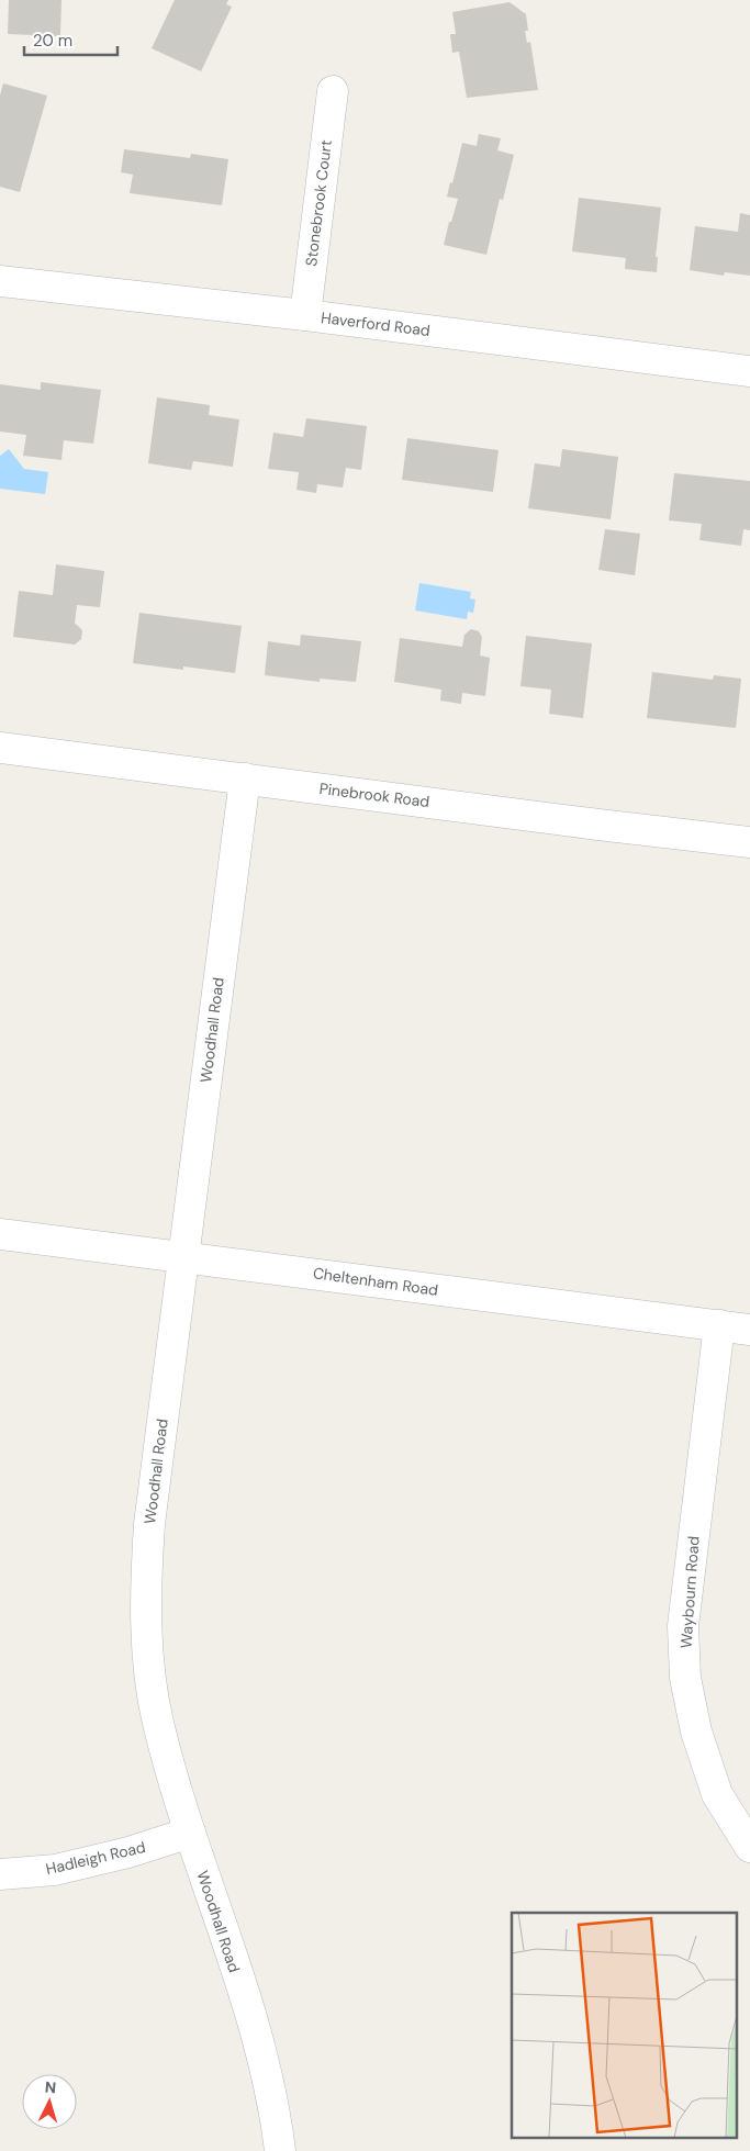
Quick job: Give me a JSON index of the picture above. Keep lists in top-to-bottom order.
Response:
{
  "streets": {
    "street": [
      "Stonebrook Court",
      "Haverford Road",
      "Pinebrook Road",
      "Woodhall Road",
      "Cheltenham Road",
      "Waybourn Road",
      "Hadleigh Road"
    ]
  },
  "crossings": [
    ["Stonebrook Court", "Haverford Road"],
    ["Pinebrook Road", "Woodhall Road"],
    ["Woodhall Road", "Cheltenham Road"],
    ["Woodhall Road", "Hadleigh Road"],
    ["Cheltenham Road", "Waybourn Road"]
  ],
  "scale_bar": "20 m",
  "north": "top"
}
